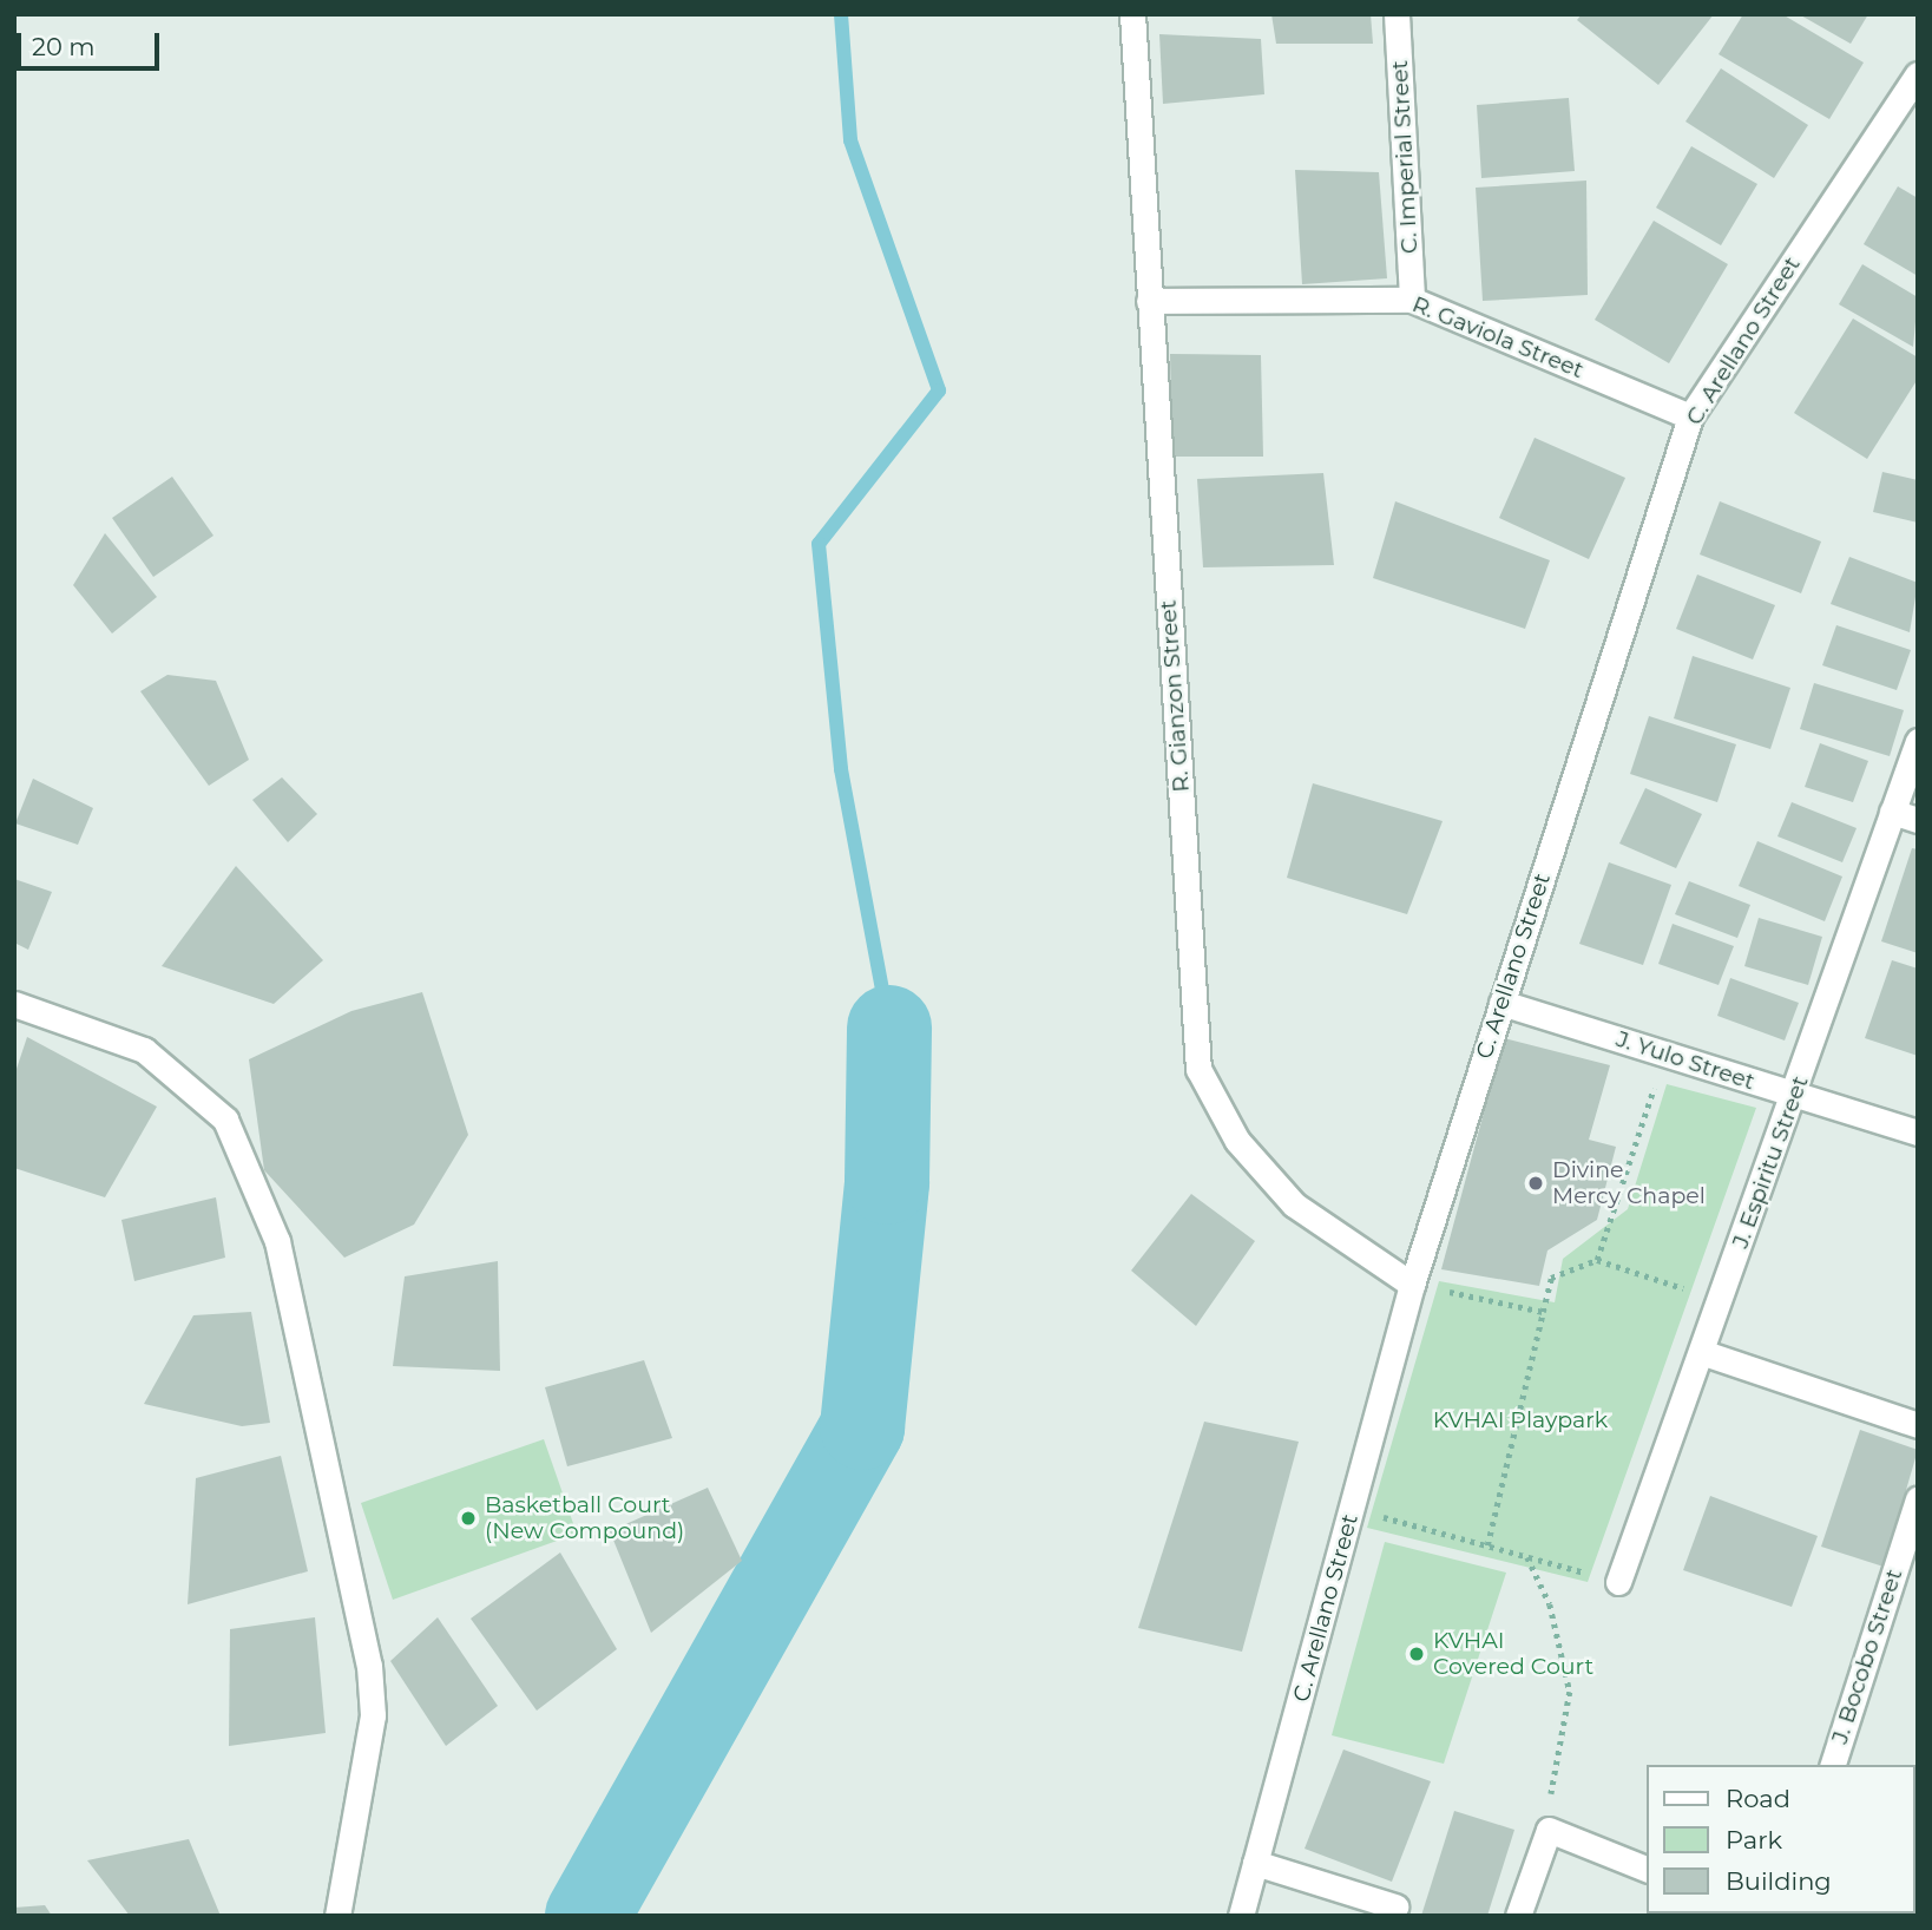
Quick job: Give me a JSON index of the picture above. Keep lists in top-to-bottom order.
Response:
{
  "streets": {
    "street": [
      "C. Imperial Street",
      "R. Gaviola Street",
      "C. Arellano Street",
      "R. Gianzon Street",
      "J. Yulo Street",
      "J. Espiritu Street",
      "J. Bocobo Street"
    ]
  },
  "crossings": [
    ["C. Imperial Street", "R. Gaviola Street"],
    ["R. Gaviola Street", "C. Arellano Street"],
    ["R. Gaviola Street", "R. Gianzon Street"],
    ["C. Arellano Street", "R. Gianzon Street"],
    ["C. Arellano Street", "J. Yulo Street"],
    ["J. Yulo Street", "J. Espiritu Street"]
  ],
  "parks": ["KVHAI Playpark"],
  "places": ["Divine Mercy Chapel", "Basketball Court (New Compound)", "KVHAI Covered Court"],
  "legend": ["Road", "Park", "Building"],
  "scale_bar": "20 m"
}
